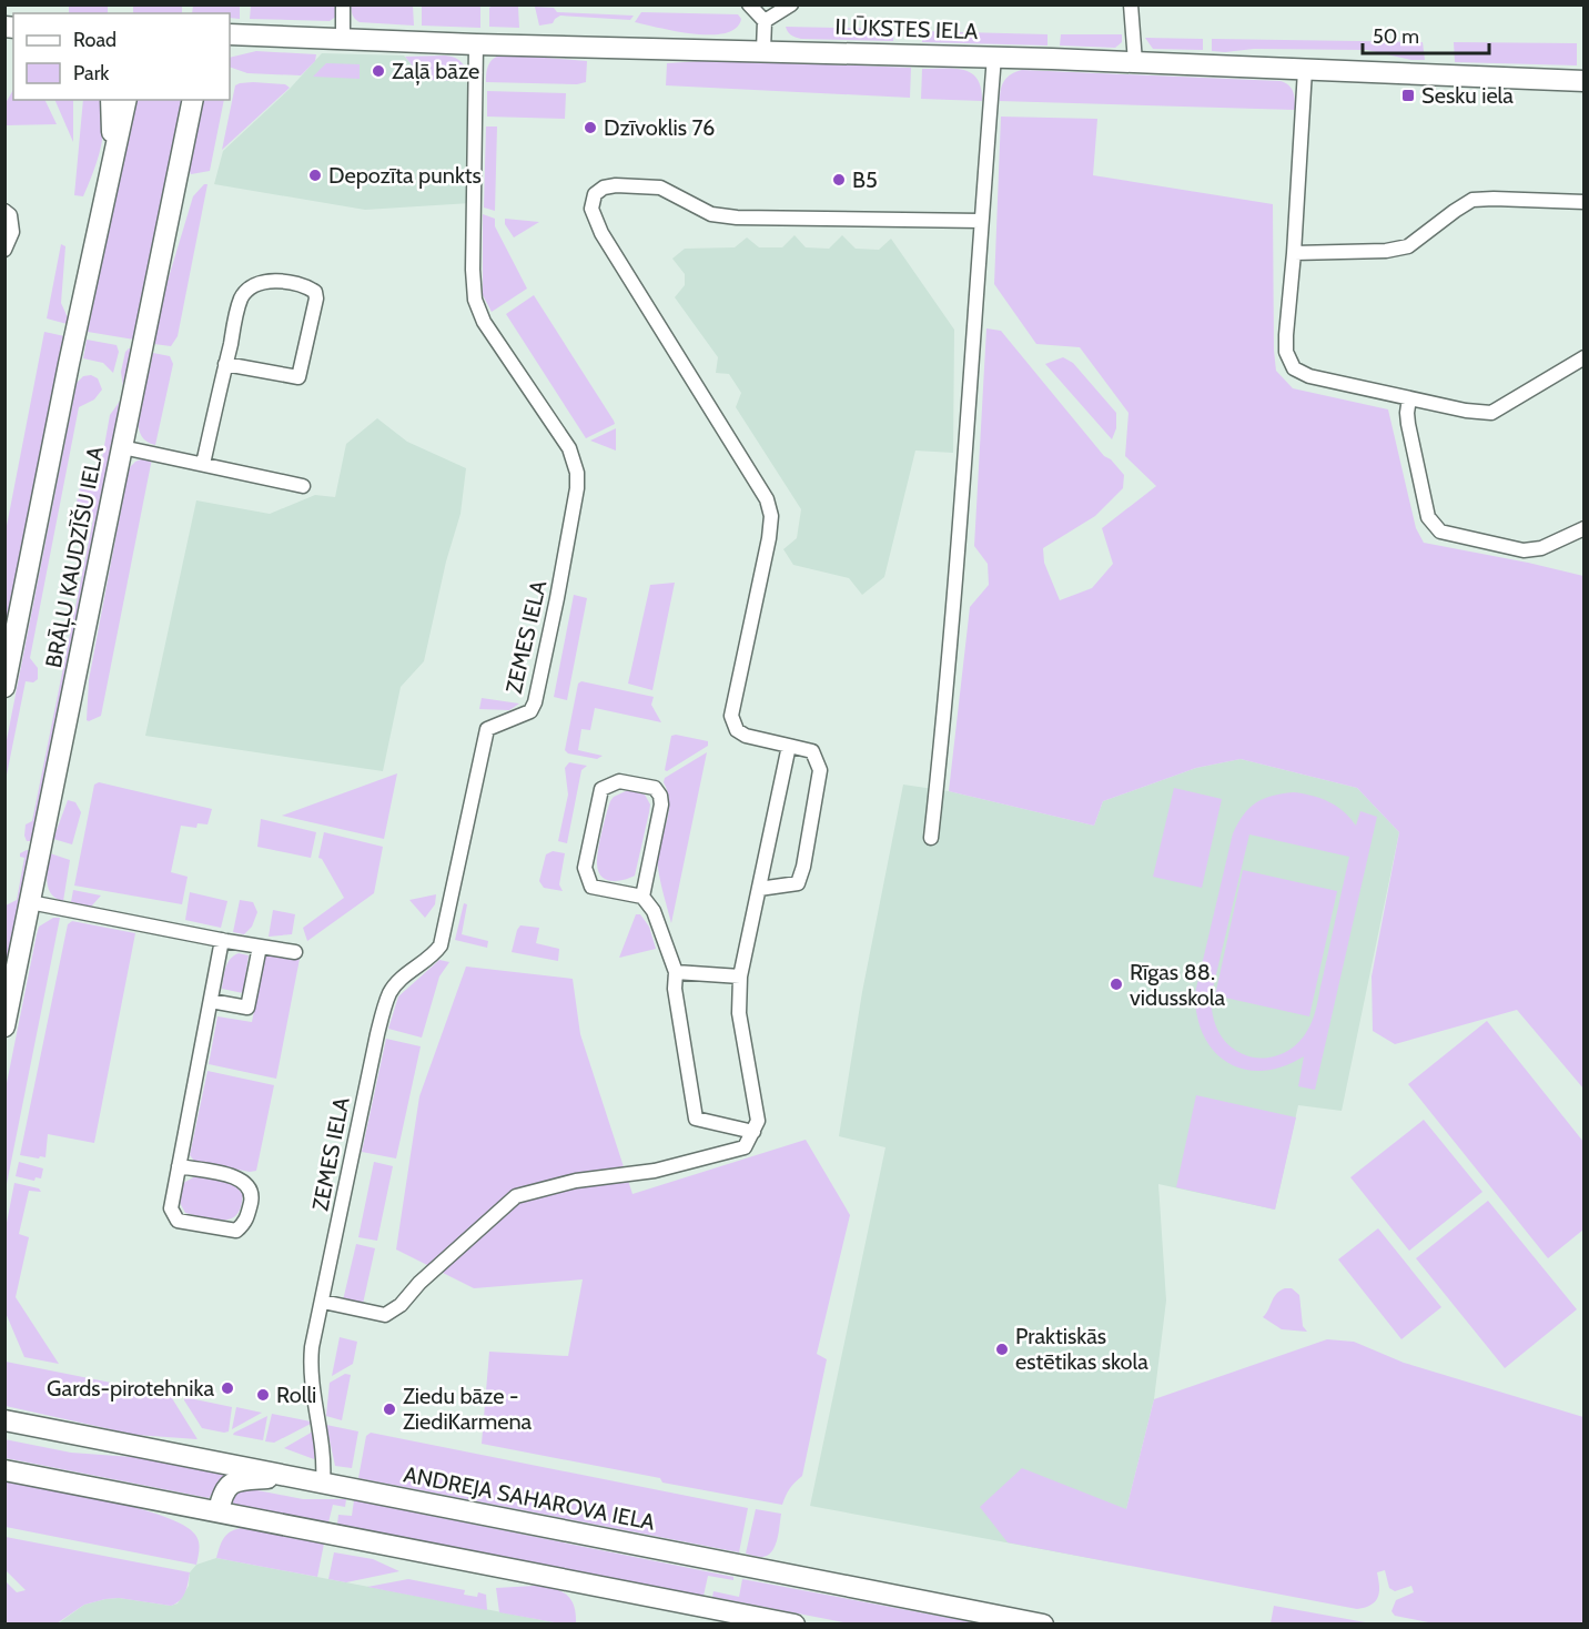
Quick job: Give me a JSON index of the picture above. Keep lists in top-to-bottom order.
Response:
{
  "streets": {
    "street": [
      "ILŪKSTES IELA",
      "BRĀĻU KAUDZĪŠU IELA",
      "ZEMES IELA",
      "ANDREJA SAHAROVA IELA"
    ]
  },
  "crossings": [
    ["ILŪKSTES IELA", "ZEMES IELA"],
    ["ZEMES IELA", "ANDREJA SAHAROVA IELA"]
  ],
  "places": {
    "other": [
      "Zaļā bāze",
      "Dzīvoklis 76",
      "Depozīta punkts",
      "B5",
      "Rīgas 88. vidusskola",
      "Praktiskās estētikas skola",
      "Gards-pirotehnika",
      "Rolli",
      "Ziedu bāze - ZiediKarmena"
    ],
    "transit": ["Sesku iela"]
  },
  "legend": ["Road", "Park"],
  "scale_bar": "50 m"
}
